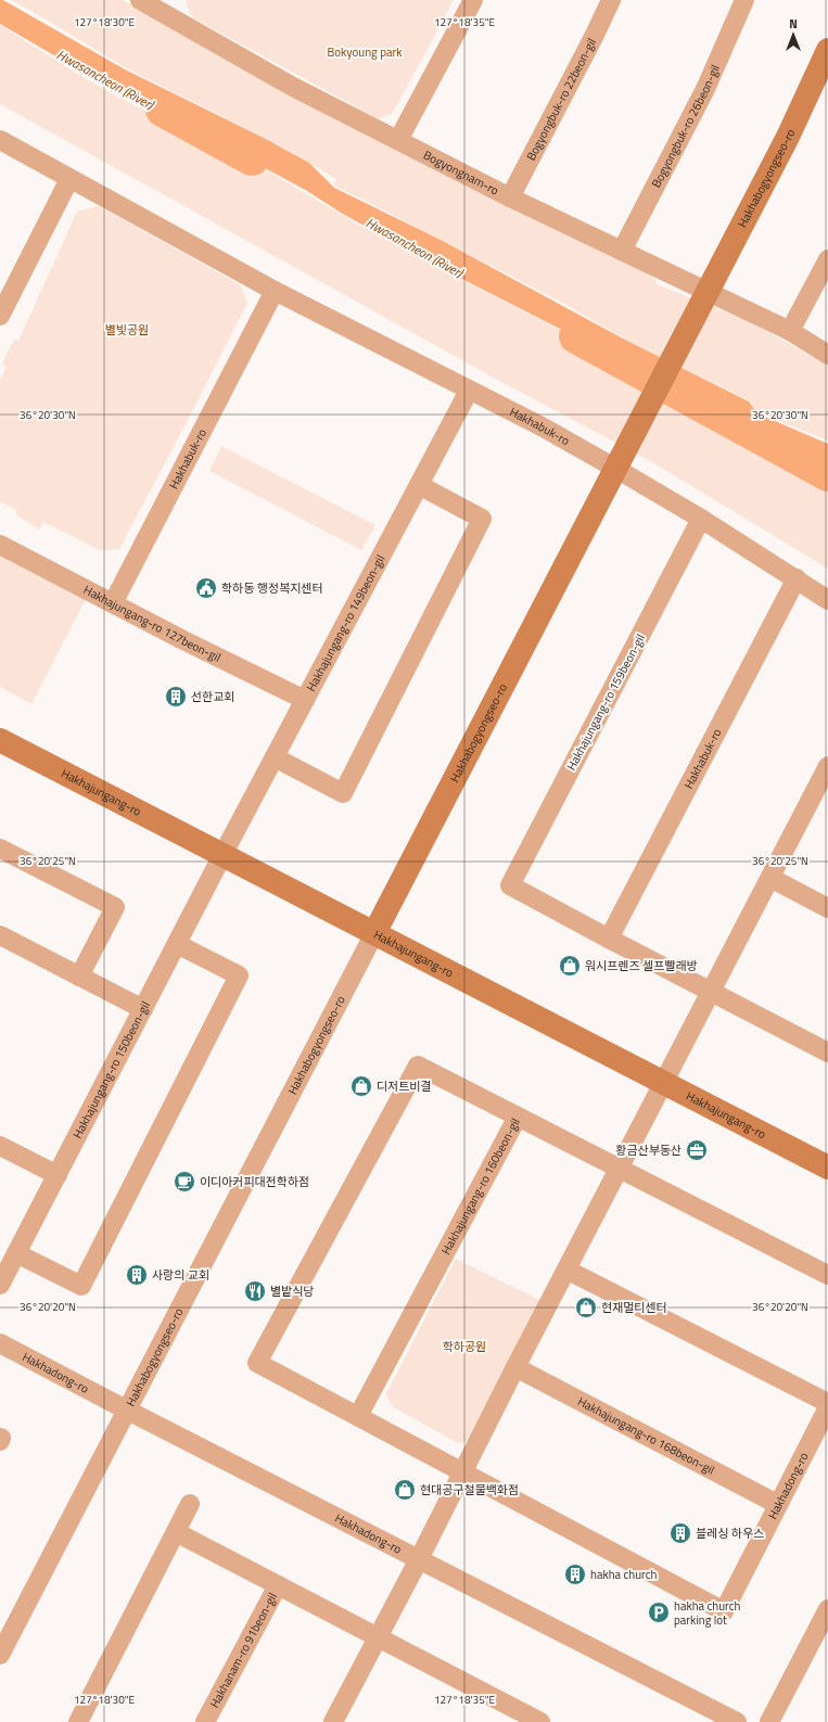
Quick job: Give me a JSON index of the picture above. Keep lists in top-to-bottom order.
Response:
{
  "streets": {
    "street": [
      "Bogyongbuk-ro 22beon-gil",
      "Bogyongbuk-ro 26beon-gil",
      "Bogyongnam-ro",
      "Hakhabogyongseo-ro",
      "Hakhabuk-ro",
      "Hakhajungang-ro 149beon-gil",
      "Hakhajungang-ro 127beon-gil",
      "Hakhajungang-ro 159beon-gil",
      "Hakhajungang-ro",
      "Hakhajungang-ro 150beon-gil",
      "Hakhajungang-ro 160beon-gil",
      "Hakhadong-ro",
      "Hakhajungang-ro 168beon-gil",
      "Hakhanam-ro 91beon-gil"
    ]
  },
  "crossings": [
    ["Bogyongbuk-ro 22beon-gil", "Bogyongnam-ro"],
    ["Bogyongbuk-ro 26beon-gil", "Bogyongnam-ro"],
    ["Bogyongnam-ro", "Hakhabogyongseo-ro"],
    ["Hakhabogyongseo-ro", "Hakhabuk-ro"],
    ["Hakhabogyongseo-ro", "Hakhajungang-ro"],
    ["Hakhabogyongseo-ro", "Hakhadong-ro"],
    ["Hakhabuk-ro", "Hakhajungang-ro 149beon-gil"],
    ["Hakhabuk-ro", "Hakhajungang-ro 127beon-gil"],
    ["Hakhabuk-ro", "Hakhajungang-ro 159beon-gil"],
    ["Hakhajungang-ro 149beon-gil", "Hakhajungang-ro 127beon-gil"],
    ["Hakhajungang-ro 149beon-gil", "Hakhajungang-ro"],
    ["Hakhajungang-ro 149beon-gil", "Hakhajungang-ro 150beon-gil"],
    ["Hakhajungang-ro", "Hakhajungang-ro 150beon-gil"],
    ["Hakhadong-ro", "Hakhajungang-ro 168beon-gil"]
  ],
  "water": ["Hwasancheon (River)"],
  "parks": ["Bokyoung park", "별빛공원", "학하공원"],
  "places": {
    "public building": ["학하동 행정복지센터"],
    "building": [
      "선한교회",
      "사랑의 교회",
      "블레싱 하우스",
      "hakha church"
    ],
    "shop": [
      "워시프렌즈 셀프빨래방",
      "디저트비결",
      "현재멀티센터",
      "현대공구철물백화점"
    ],
    "office": ["황금산부동산"],
    "cafe": ["이디아커피대전학하점"],
    "restaurant": ["별밭식당"],
    "parking": ["hakha church parking lot"]
  },
  "north": "top",
  "coordinates": [
    "127°18'30\"E",
    "127°18'35\"E",
    "36°20'30\"N",
    "36°20'25\"N",
    "36°20'20\"N"
  ]
}
